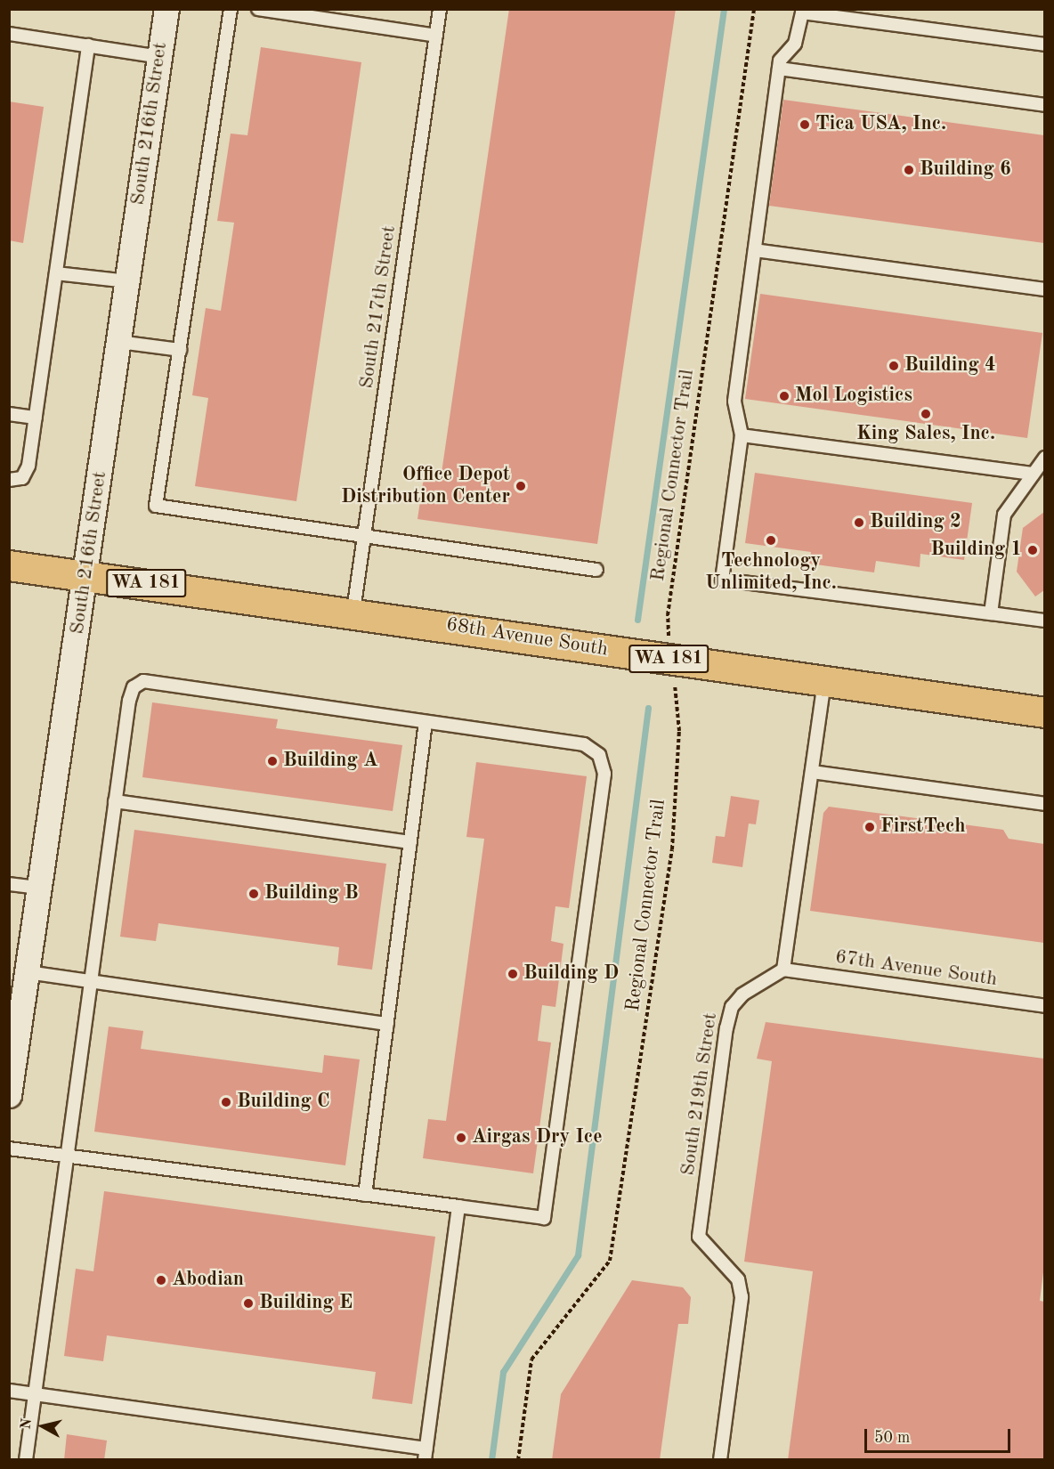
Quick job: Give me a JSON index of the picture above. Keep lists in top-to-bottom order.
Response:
{
  "streets": {
    "main road": ["WA 181", "68th Avenue South"],
    "street": ["South 216th Street"],
    "lane": ["South 217th Street", "67th Avenue South", "South 219th Street"],
    "path": ["Regional Connector Trail"]
  },
  "crossings": [
    ["South 216th Street", "68th Avenue South"],
    ["South 217th Street", "68th Avenue South"],
    ["Regional Connector Trail", "68th Avenue South"],
    ["67th Avenue South", "South 219th Street"]
  ],
  "places": [
    "Tica USA, Inc.",
    "Building 6",
    "Building 4",
    "Mol Logistics",
    "King Sales, Inc.",
    "Office Depot Distribution Center",
    "Building 2",
    "Technology Unlimited, Inc.",
    "Building 1",
    "Building A",
    "FirstTech",
    "Building B",
    "Building D",
    "Building C",
    "Airgas Dry Ice",
    "Abodian",
    "Building E"
  ],
  "scale_bar": "50 m",
  "north": "left"
}
